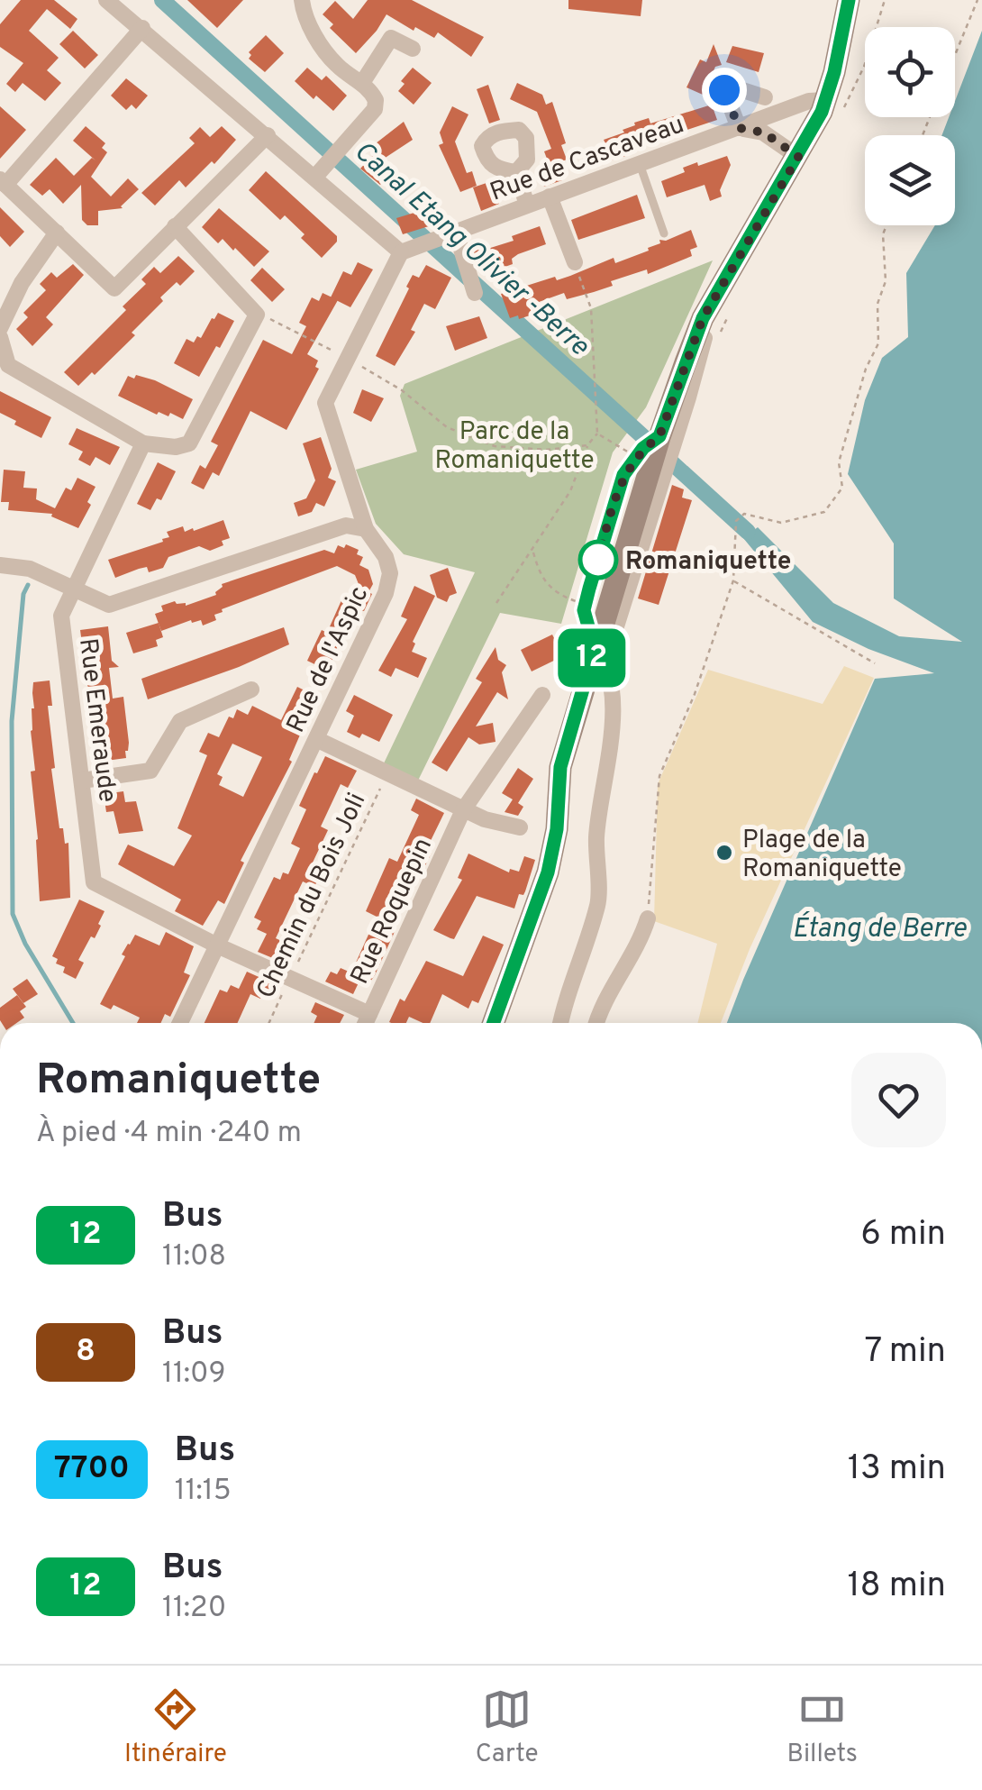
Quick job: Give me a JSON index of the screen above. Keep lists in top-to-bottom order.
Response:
{
  "streets": {
    "street": [
      "Rue de Cascaveau",
      "Rue de l'Aspic",
      "Rue Emeraude",
      "Rue Roquepin"
    ],
    "path": ["Chemin du Bois Joli"]
  },
  "crossings": [
    ["Rue de Cascaveau", "Rue de l'Aspic"],
    ["Rue de l'Aspic", "Rue Emeraude"]
  ],
  "water": ["Canal Etang Olivier -Berre", "Étang de Berre"],
  "parks": ["Parc de la Romaniquette"],
  "places": ["Romaniquette", "Plage de la Romaniquette"],
  "lines": ["bus line 12"],
  "page": {
    "on_map": "12",
    "heading": ["Romaniquette", "À pied · 4 min · 240 m"],
    "list": [
      {
        "mark": "12",
        "name": "Bus",
        "note": "11:08",
        "value": "6 min"
      },
      {
        "mark": "8",
        "name": "Bus",
        "note": "11:09",
        "value": "7 min"
      },
      {
        "mark": "7700",
        "name": "Bus",
        "note": "11:15",
        "value": "13 min"
      },
      {
        "mark": "12",
        "name": "Bus",
        "note": "11:20",
        "value": "18 min"
      }
    ],
    "tabs": ["Itinéraire", "Carte", "Billets"]
  }
}
